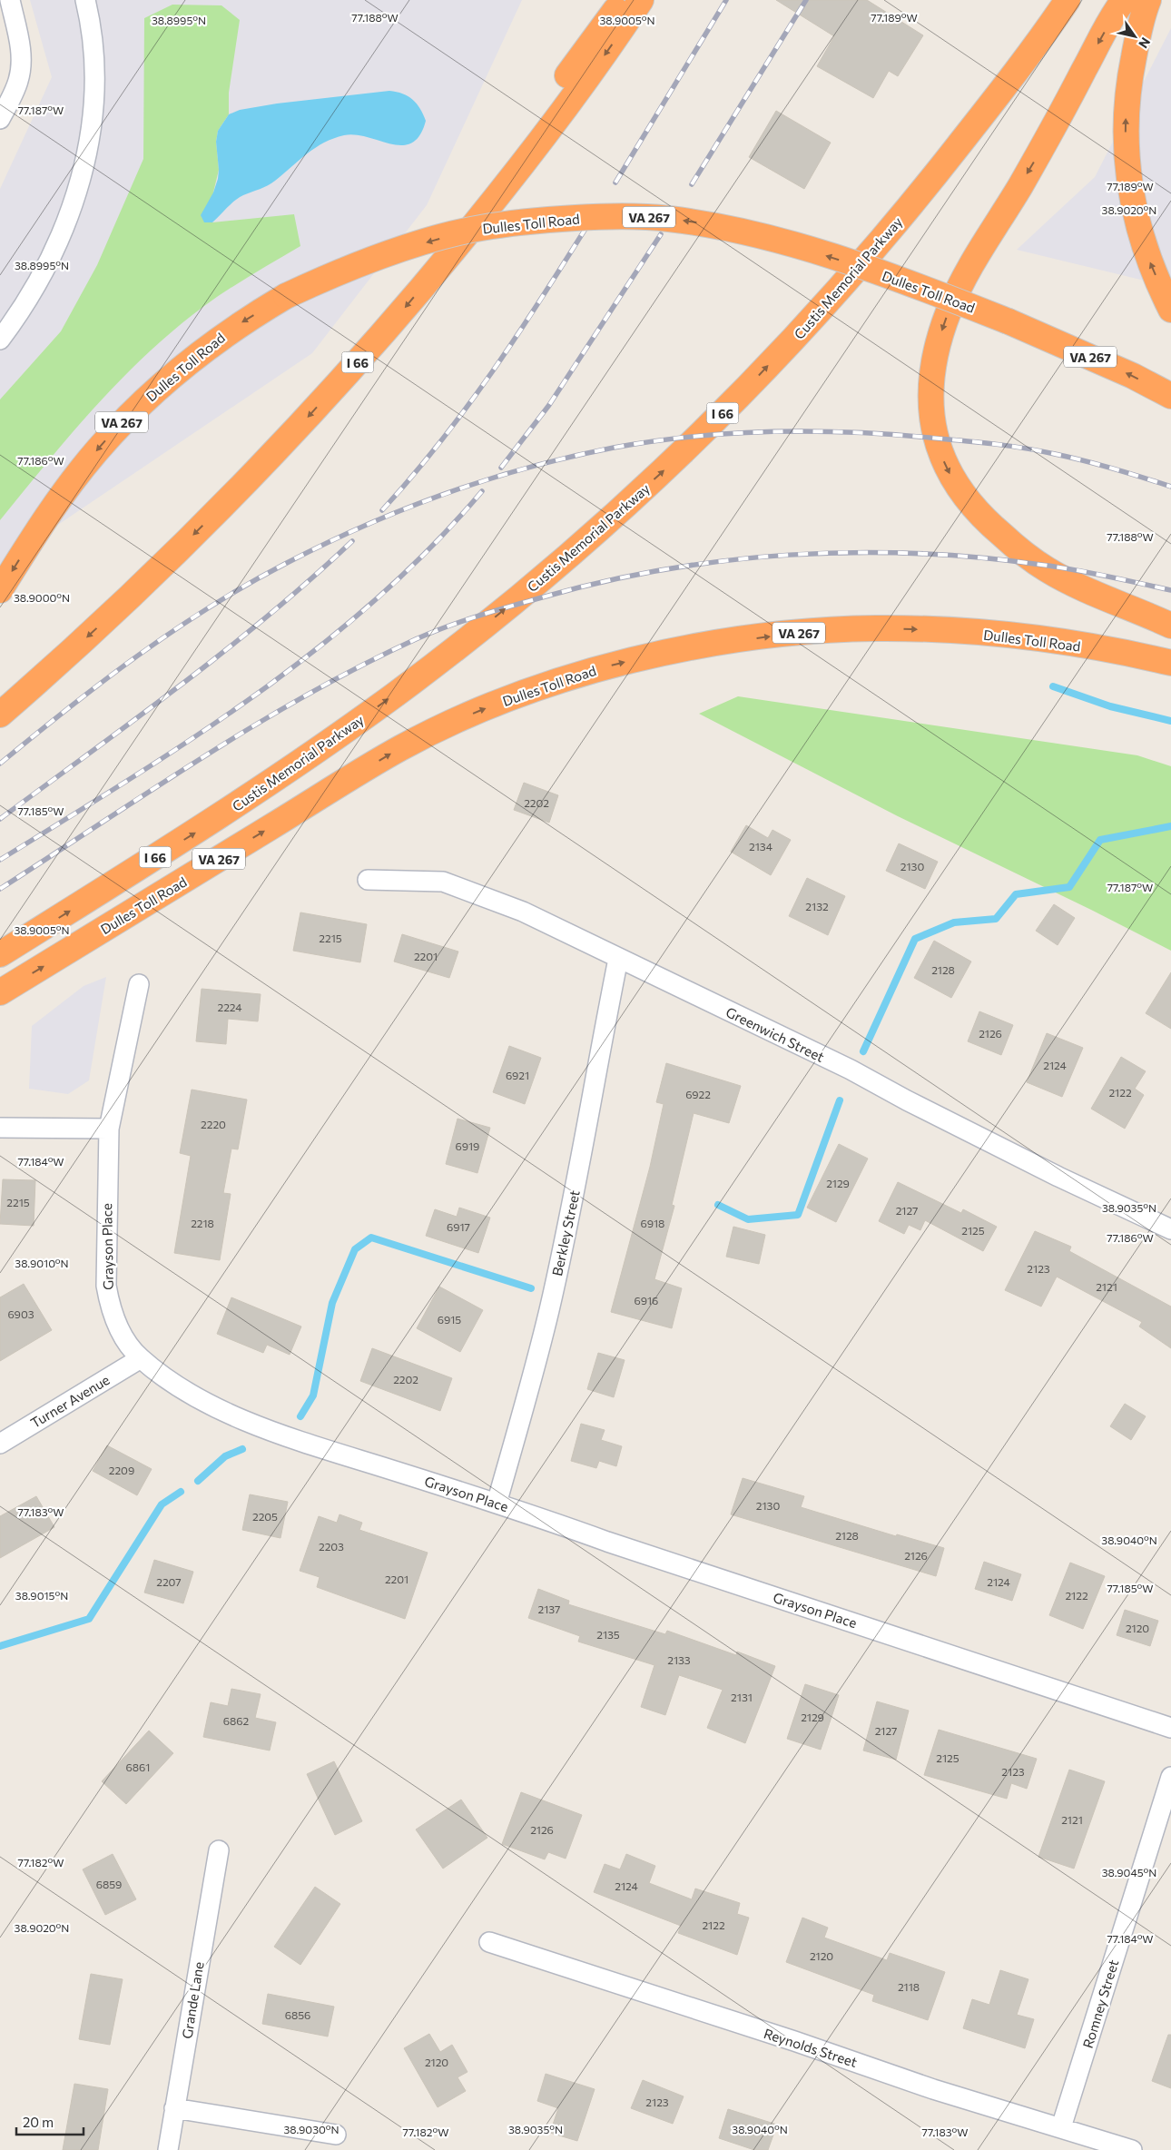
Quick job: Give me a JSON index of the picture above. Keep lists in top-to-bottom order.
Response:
{
  "streets": {
    "highway": [
      "VA 267",
      "Dulles Toll Road",
      "Custis Memorial Parkway",
      "I 66"
    ],
    "street": [
      "Greenwich Street",
      "Berkley Street",
      "Grayson Place",
      "Turner Avenue",
      "Grande Lane",
      "Romney Street",
      "Reynolds Street"
    ]
  },
  "crossings": [
    ["Greenwich Street", "Berkley Street"],
    ["Berkley Street", "Grayson Place"],
    ["Grayson Place", "Turner Avenue"],
    ["Romney Street", "Reynolds Street"]
  ],
  "one_way": ["Custis Memorial Parkway"],
  "house_numbers": [
    "2202",
    "2134",
    "2130",
    "2132",
    "2215",
    "2201",
    "2128",
    "2224",
    "2126",
    "2124",
    "6921",
    "2122",
    "6922",
    "2220",
    "6919",
    "2129",
    "2215",
    "2127",
    "2218",
    "6918",
    "6917",
    "2125",
    "2123",
    "2121",
    "6916",
    "6903",
    "6915",
    "2202",
    "2209",
    "2130",
    "2205",
    "2128",
    "2203",
    "2126",
    "2201",
    "2207",
    "2124",
    "2122",
    "2137",
    "2120",
    "2135",
    "2133",
    "2131",
    "2129",
    "6862",
    "2127",
    "2125",
    "6861",
    "2123",
    "2121",
    "2126",
    "6859",
    "2124",
    "2122",
    "2120",
    "2118",
    "6856",
    "2120",
    "2123"
  ],
  "scale_bar": "20 m",
  "north": "bottom right",
  "coordinates": [
    "77.188°W",
    "77.189°W",
    "38.8995°N",
    "38.9005°N",
    "77.187°W",
    "38.9020°N",
    "77.186°W",
    "38.9000°N",
    "77.185°W",
    "77.184°W",
    "38.9035°N",
    "38.9010°N",
    "77.183°W",
    "38.9040°N",
    "38.9015°N",
    "77.182°W",
    "38.9045°N",
    "38.9030°N"
  ]
}
